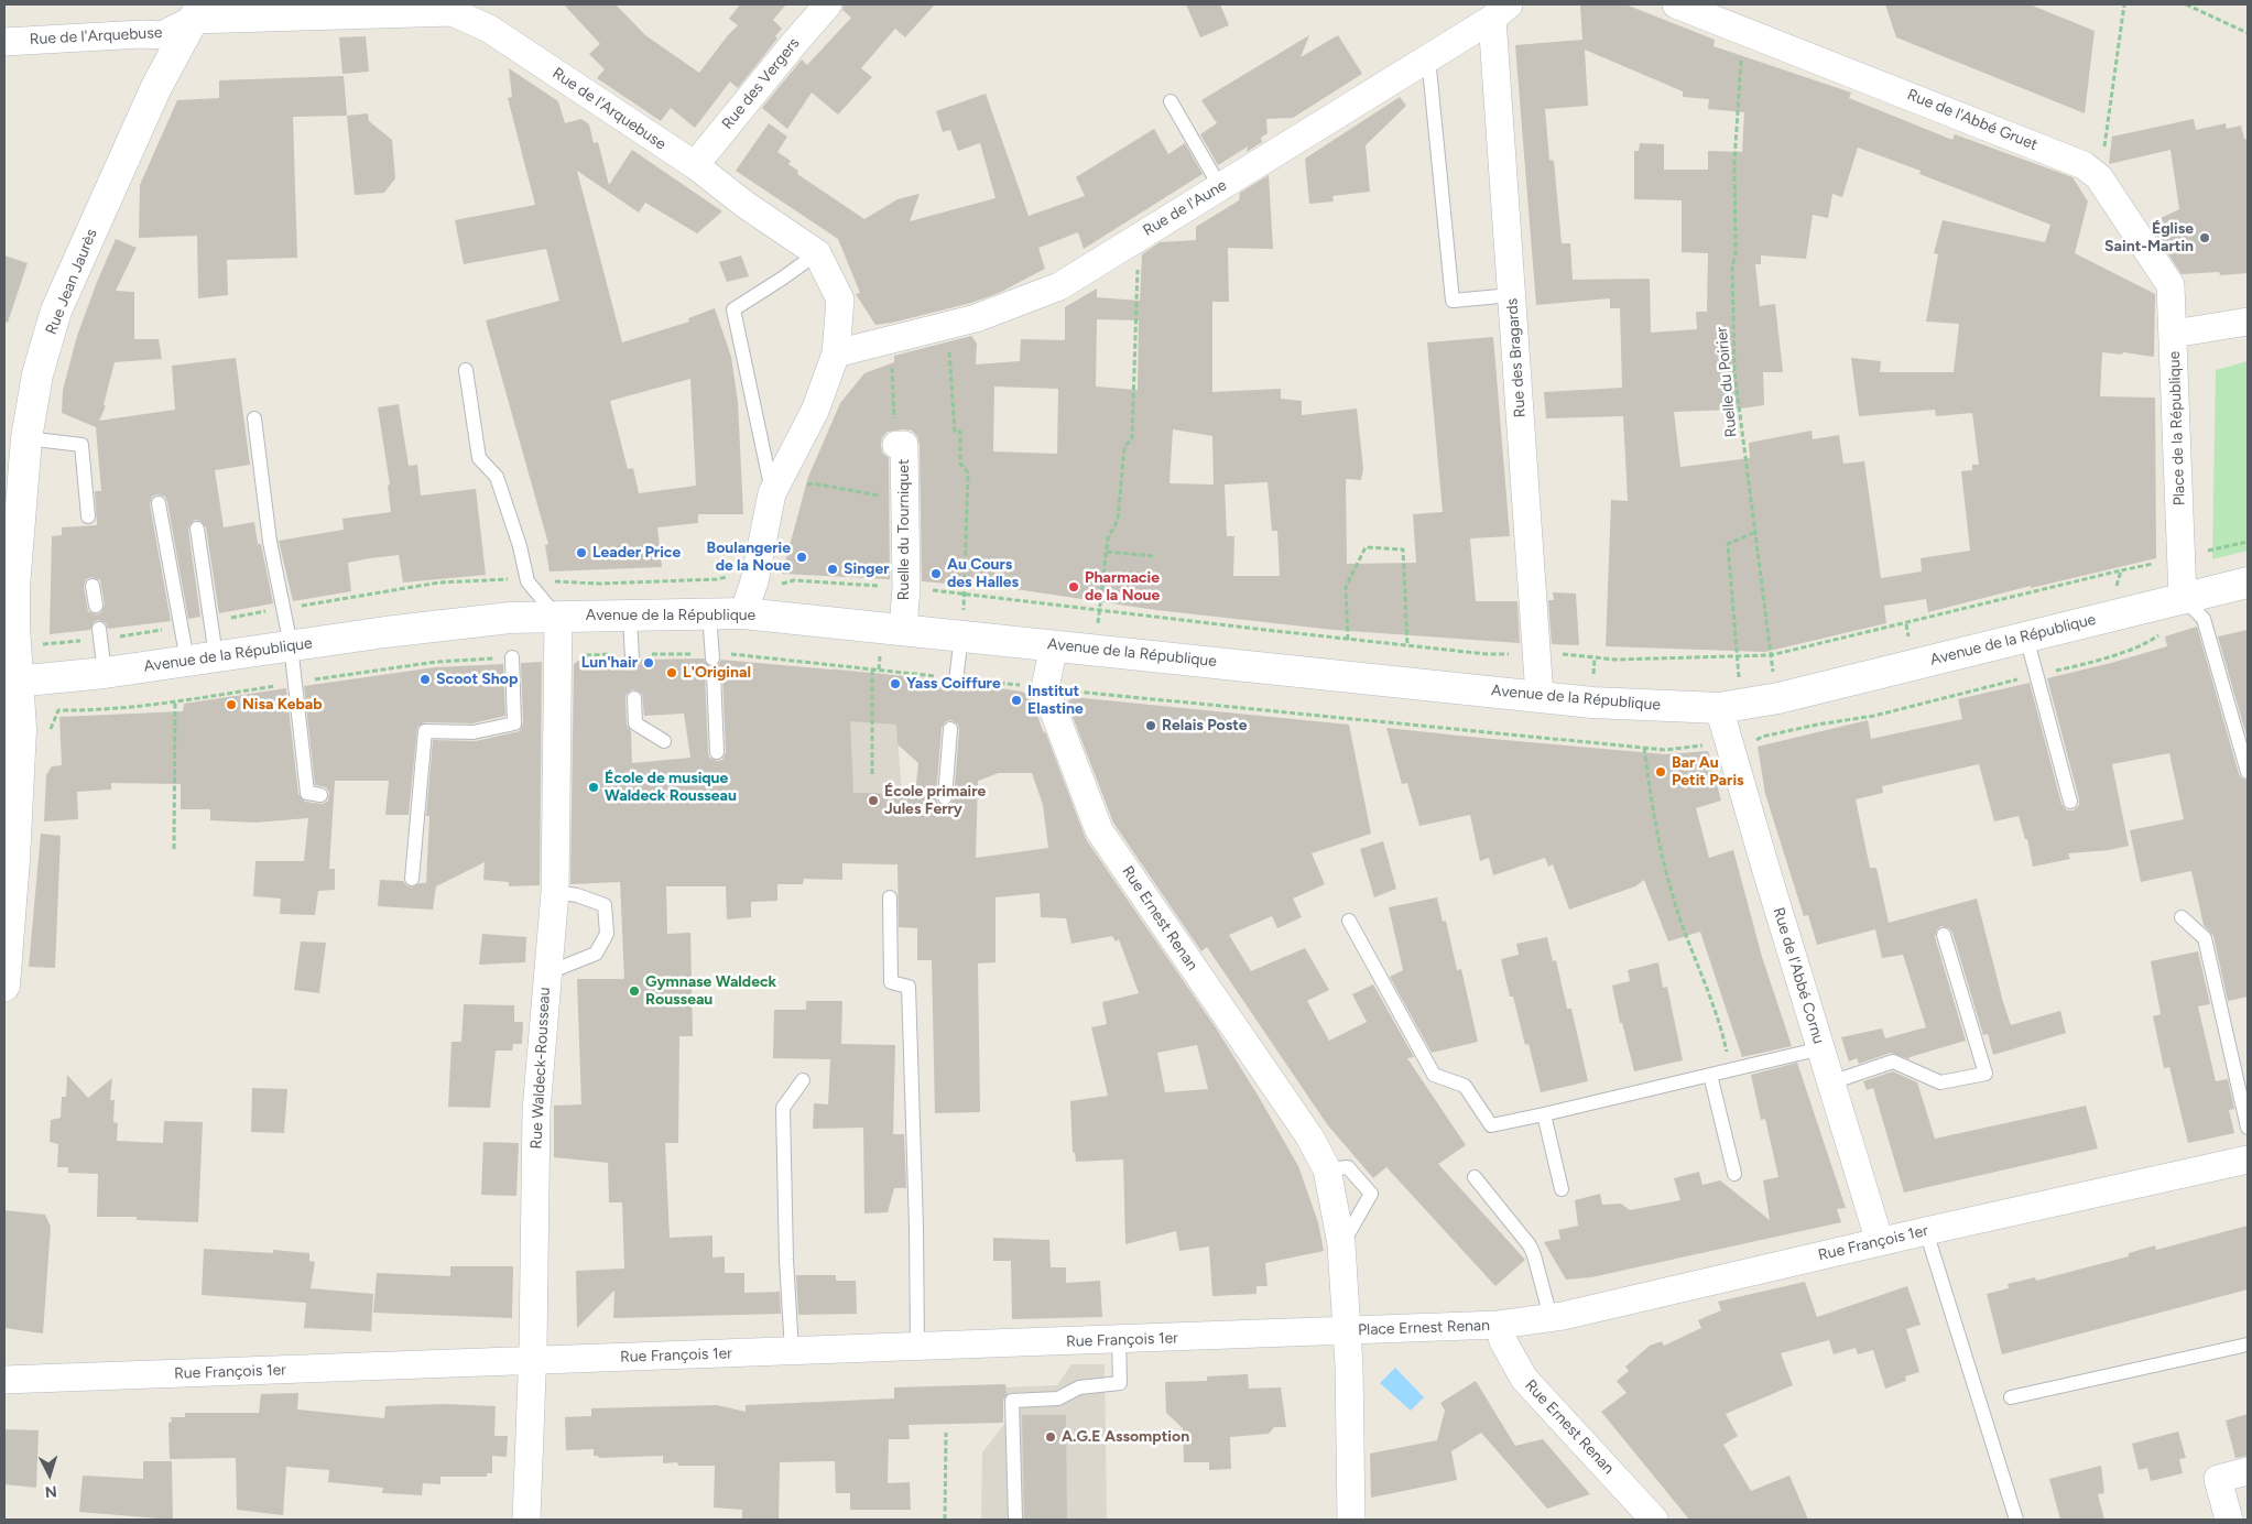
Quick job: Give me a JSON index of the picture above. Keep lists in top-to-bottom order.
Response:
{
  "streets": {
    "main road": ["Rue Jean Jaurès", "Avenue de la République"],
    "street": [
      "Rue de l'Arquebuse",
      "Rue des Vergers",
      "Rue de l'Abbé Gruet",
      "Rue de l'Aune",
      "Rue des Bragards",
      "Place de la République",
      "Ruelle du Tourniquet",
      "Rue Ernest Renan",
      "Rue de l'Abbé Cornu",
      "Rue Waldeck-Rousseau",
      "Rue François 1er",
      "Place Ernest Renan"
    ],
    "path": ["Ruelle du Poirier"]
  },
  "crossings": [
    ["Rue de l'Arquebuse", "Rue des Vergers"],
    ["Rue de l'Arquebuse", "Rue de l'Aune"],
    ["Rue de l'Arquebuse", "Rue Jean Jaurès"],
    ["Rue de l'Arquebuse", "Avenue de la République"],
    ["Rue de l'Abbé Gruet", "Ruelle du Poirier"],
    ["Rue de l'Abbé Gruet", "Place de la République"],
    ["Rue de l'Aune", "Rue des Bragards"],
    ["Rue de l'Aune", "Ruelle du Tourniquet"],
    ["Rue Jean Jaurès", "Avenue de la République"],
    ["Rue des Bragards", "Avenue de la République"],
    ["Ruelle du Poirier", "Avenue de la République"],
    ["Place de la République", "Avenue de la République"],
    ["Ruelle du Tourniquet", "Avenue de la République"],
    ["Avenue de la République", "Rue de l'Abbé Cornu"],
    ["Avenue de la République", "Rue Waldeck-Rousseau"],
    ["Rue Ernest Renan", "Rue François 1er"],
    ["Rue Ernest Renan", "Place Ernest Renan"],
    ["Rue de l'Abbé Cornu", "Rue François 1er"],
    ["Rue Waldeck-Rousseau", "Rue François 1er"],
    ["Rue François 1er", "Place Ernest Renan"]
  ],
  "places": [
    "Église Saint-Martin",
    "Leader Price",
    "Boulangerie de la Noue",
    "Singer",
    "Au Cours des Halles",
    "Pharmacie de la Noue",
    "Lun'hair",
    "L'Original",
    "Scoot Shop",
    "Yass Coiffure",
    "Institut Elastine",
    "Nisa Kebab",
    "Relais Poste",
    "Bar Au Petit Paris",
    "École de musique Waldeck Rousseau",
    "École primaire Jules Ferry",
    "Gymnase Waldeck Rousseau",
    "A.G.E Assomption"
  ],
  "north": "bottom"
}
